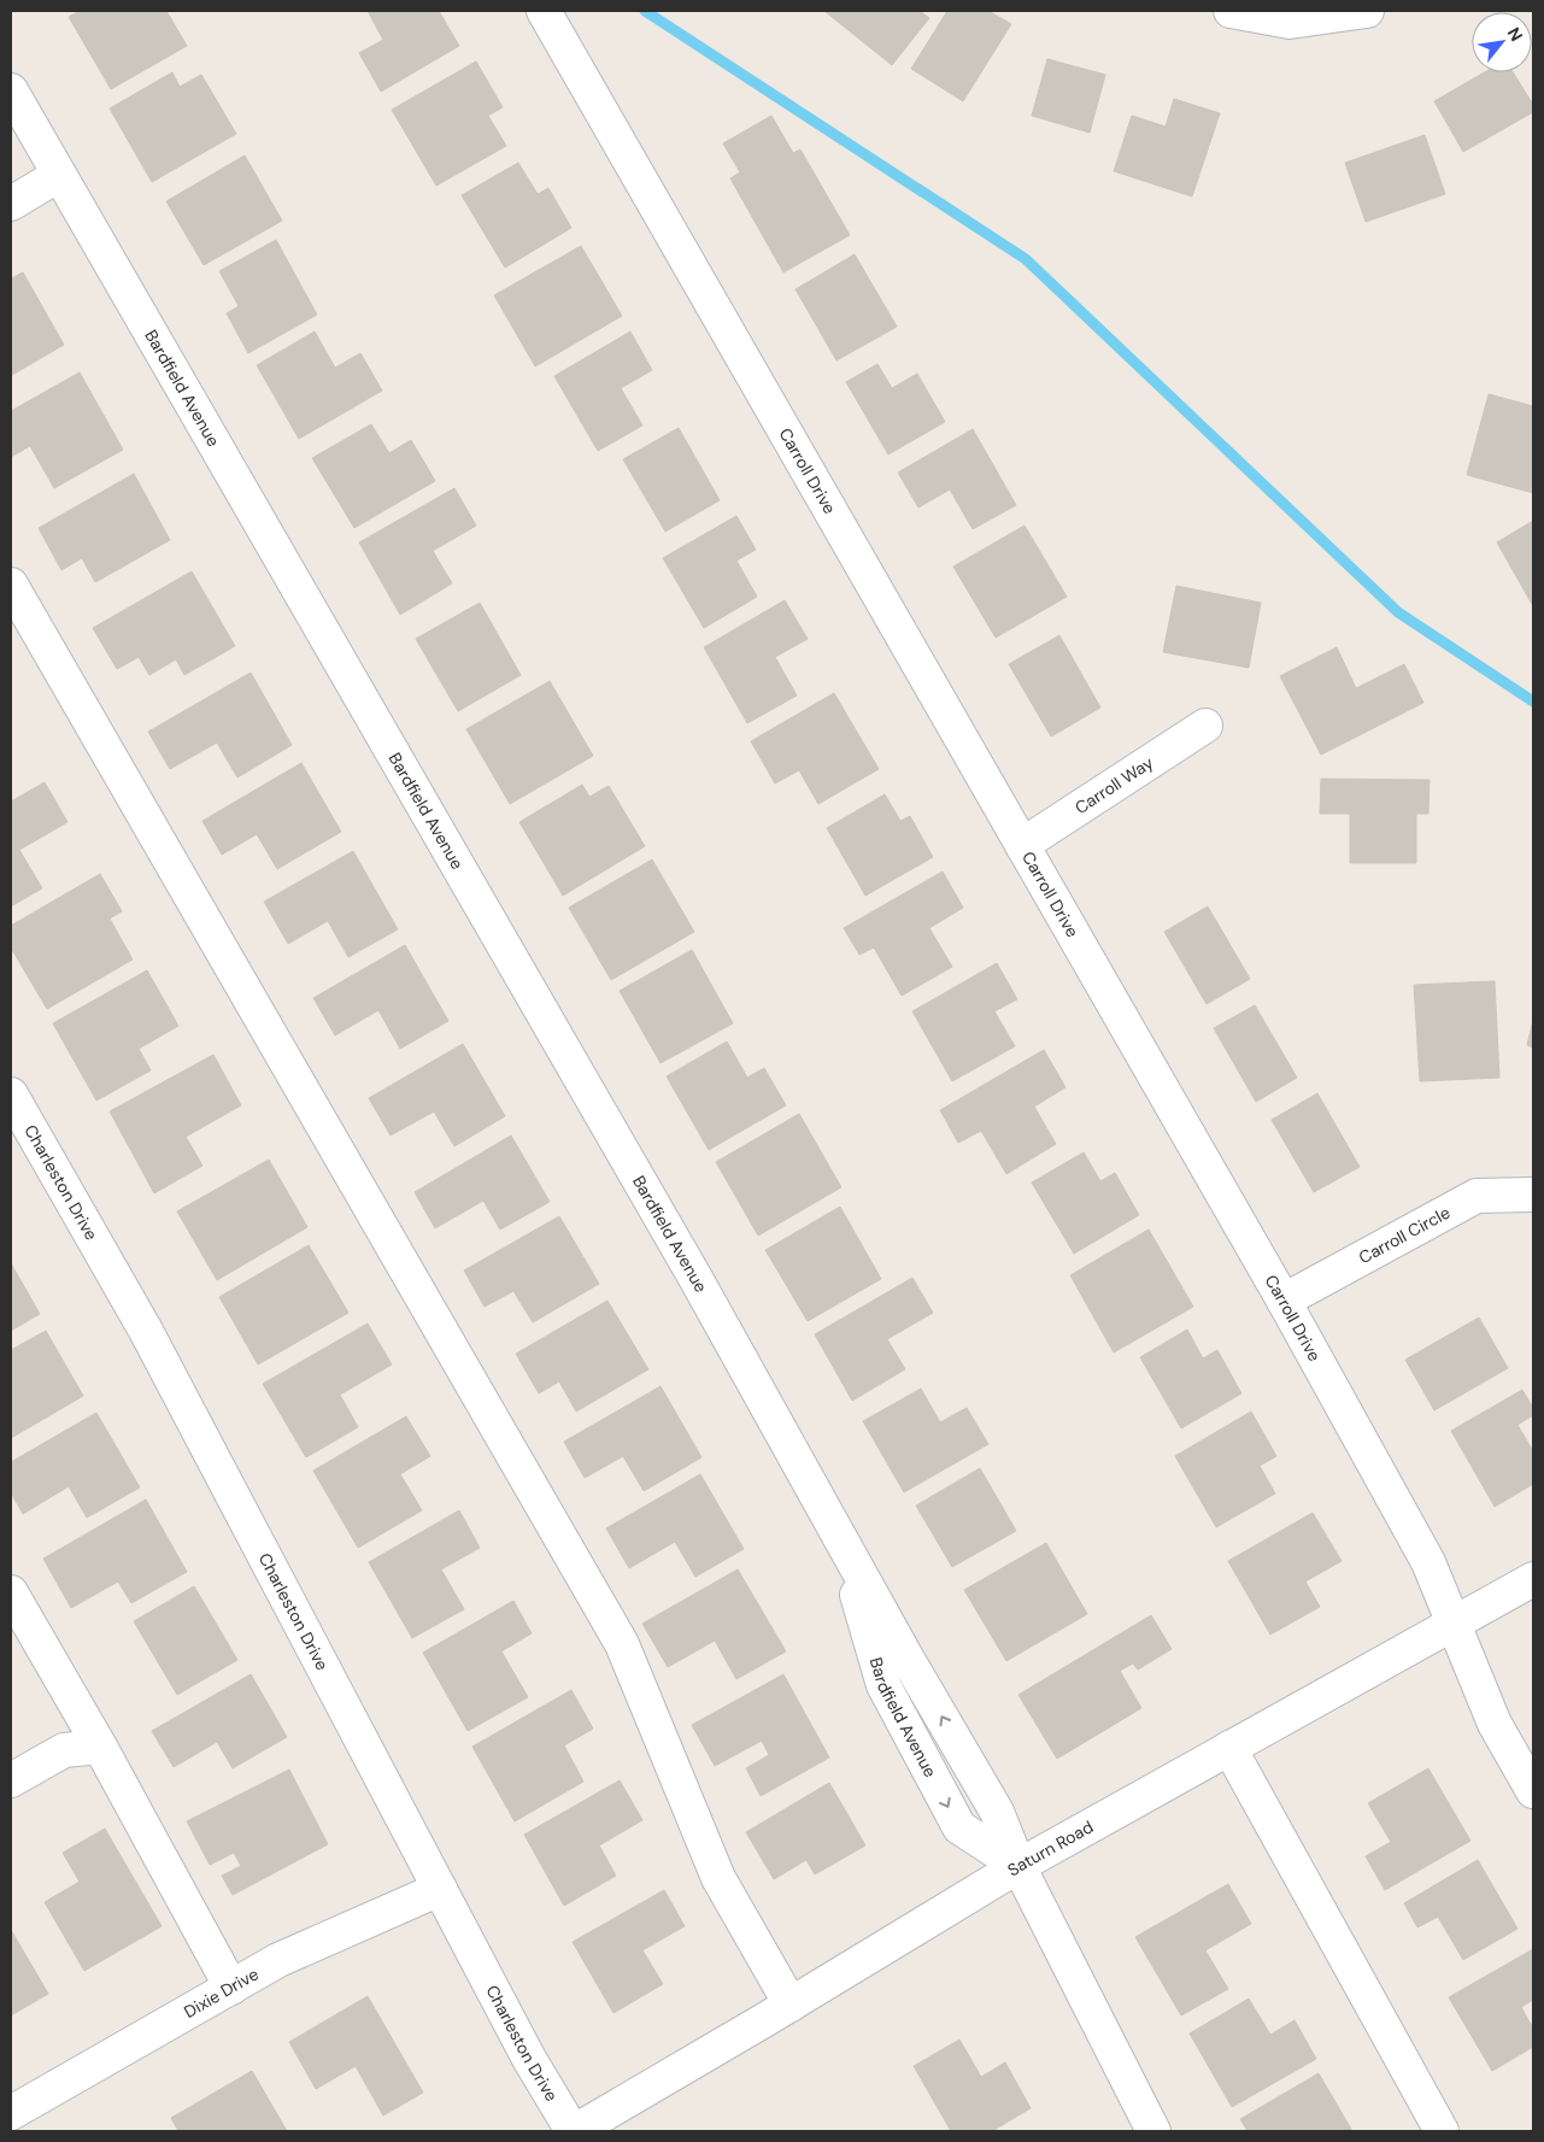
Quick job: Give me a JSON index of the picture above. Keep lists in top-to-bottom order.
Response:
{
  "streets": {
    "street": [
      "Bardfield Avenue",
      "Carroll Drive",
      "Carroll Way",
      "Charleston Drive",
      "Carroll Circle",
      "Saturn Road",
      "Dixie Drive"
    ]
  },
  "crossings": [
    ["Bardfield Avenue", "Saturn Road"],
    ["Carroll Drive", "Carroll Way"],
    ["Carroll Drive", "Carroll Circle"],
    ["Carroll Drive", "Saturn Road"],
    ["Charleston Drive", "Saturn Road"],
    ["Charleston Drive", "Dixie Drive"]
  ],
  "north": "top right"
}
